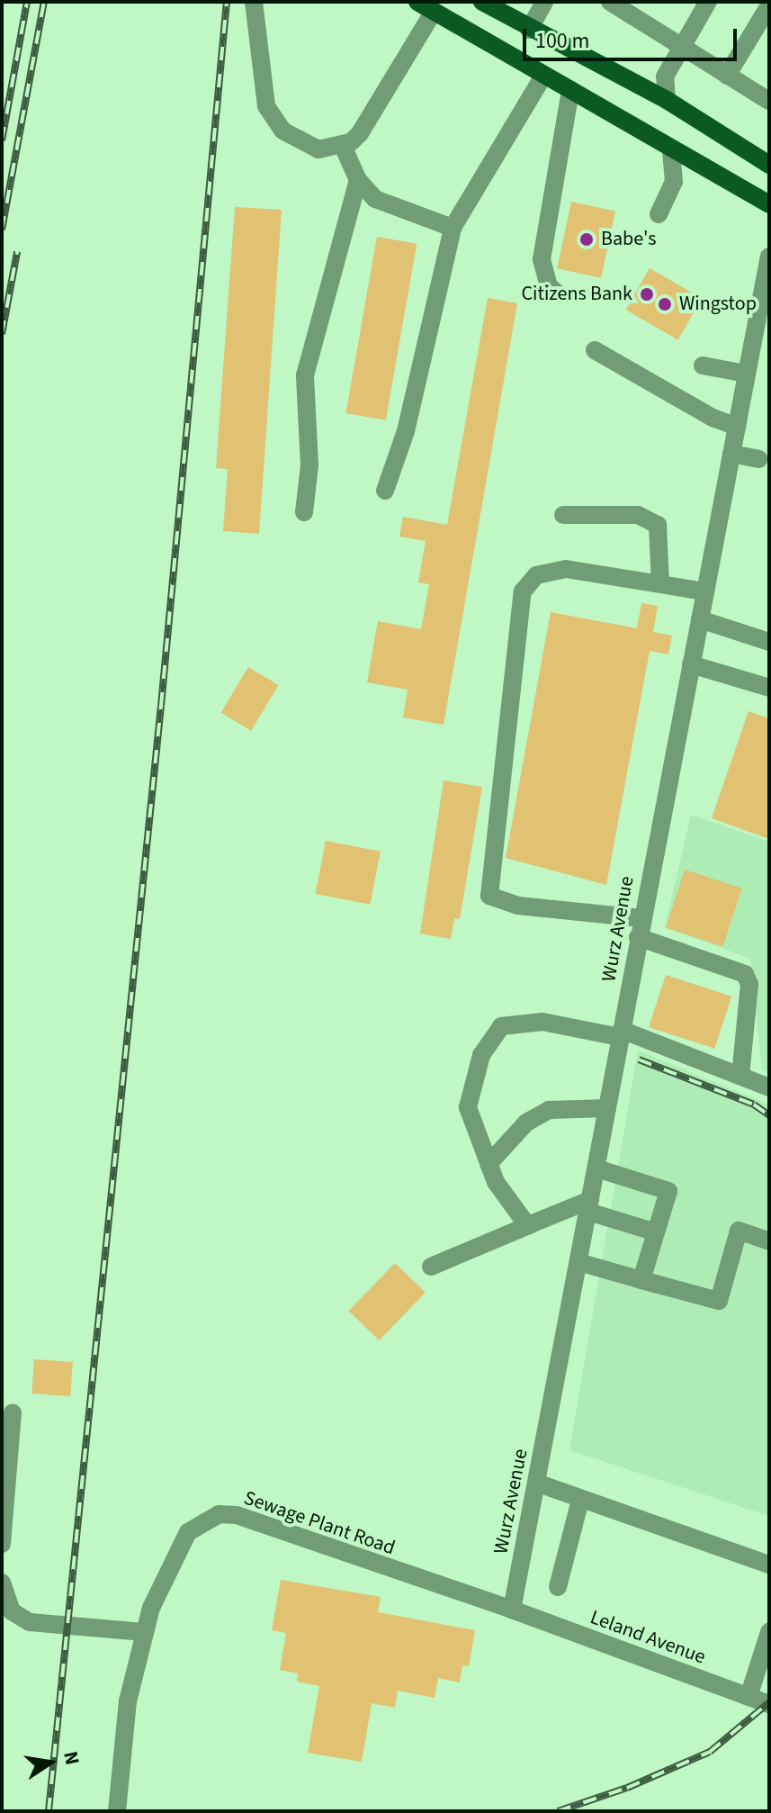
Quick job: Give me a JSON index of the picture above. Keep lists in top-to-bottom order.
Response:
{
  "streets": {
    "street": ["Wurz Avenue", "Sewage Plant Road", "Leland Avenue"]
  },
  "crossings": [
    ["Wurz Avenue", "Sewage Plant Road"],
    ["Wurz Avenue", "Leland Avenue"],
    ["Sewage Plant Road", "Leland Avenue"]
  ],
  "places": ["Babe's", "Citizens Bank", "Wingstop"],
  "scale_bar": "100 m",
  "north": "right"
}
